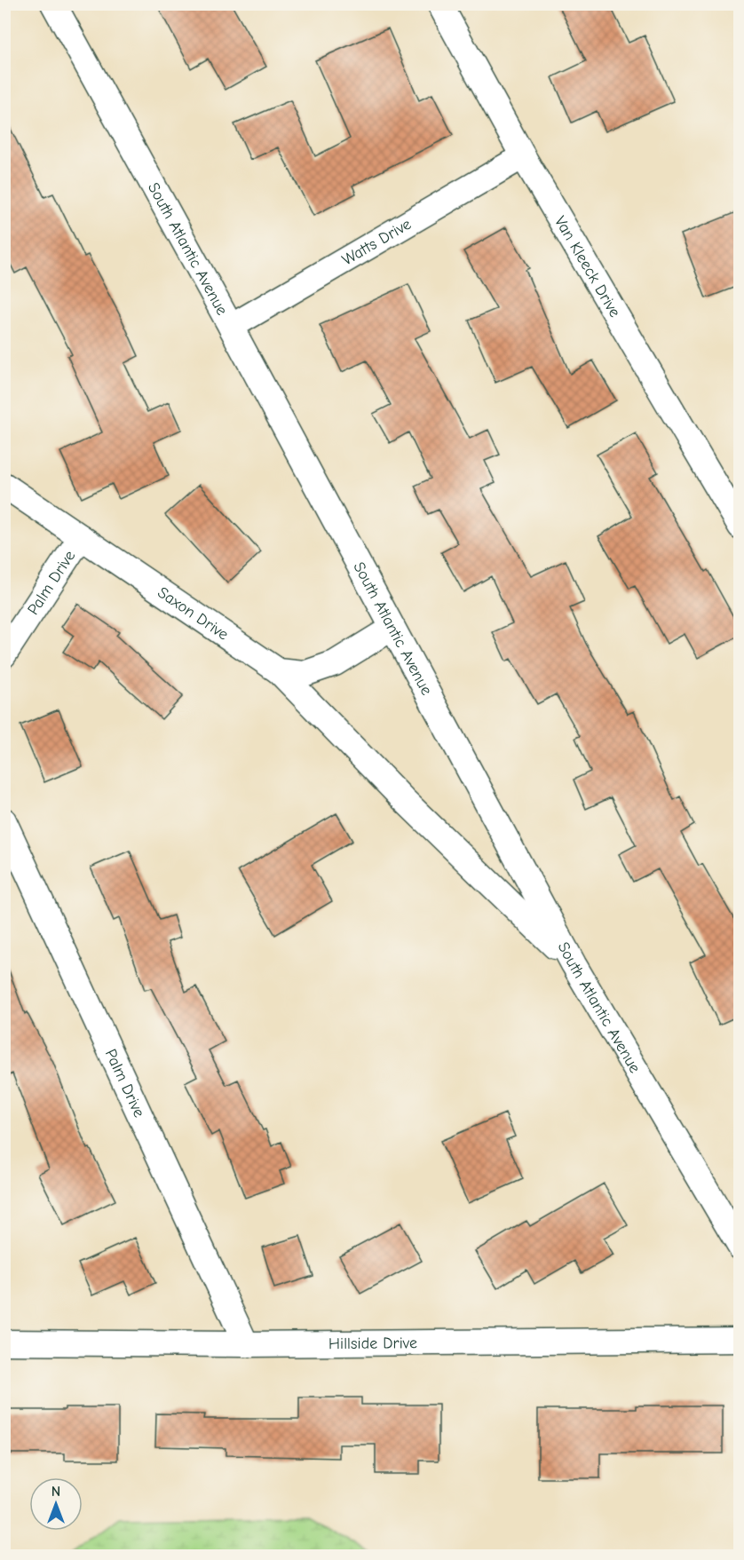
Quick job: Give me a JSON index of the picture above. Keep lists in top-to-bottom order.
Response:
{
  "streets": {
    "street": [
      "Watts Drive",
      "South Atlantic Avenue",
      "Van Kleeck Drive",
      "Palm Drive",
      "Saxon Drive",
      "Hillside Drive"
    ]
  },
  "crossings": [
    ["Watts Drive", "South Atlantic Avenue"],
    ["Watts Drive", "Van Kleeck Drive"],
    ["South Atlantic Avenue", "Saxon Drive"],
    ["Palm Drive", "Saxon Drive"],
    ["Palm Drive", "Hillside Drive"]
  ],
  "north": "top"
}
